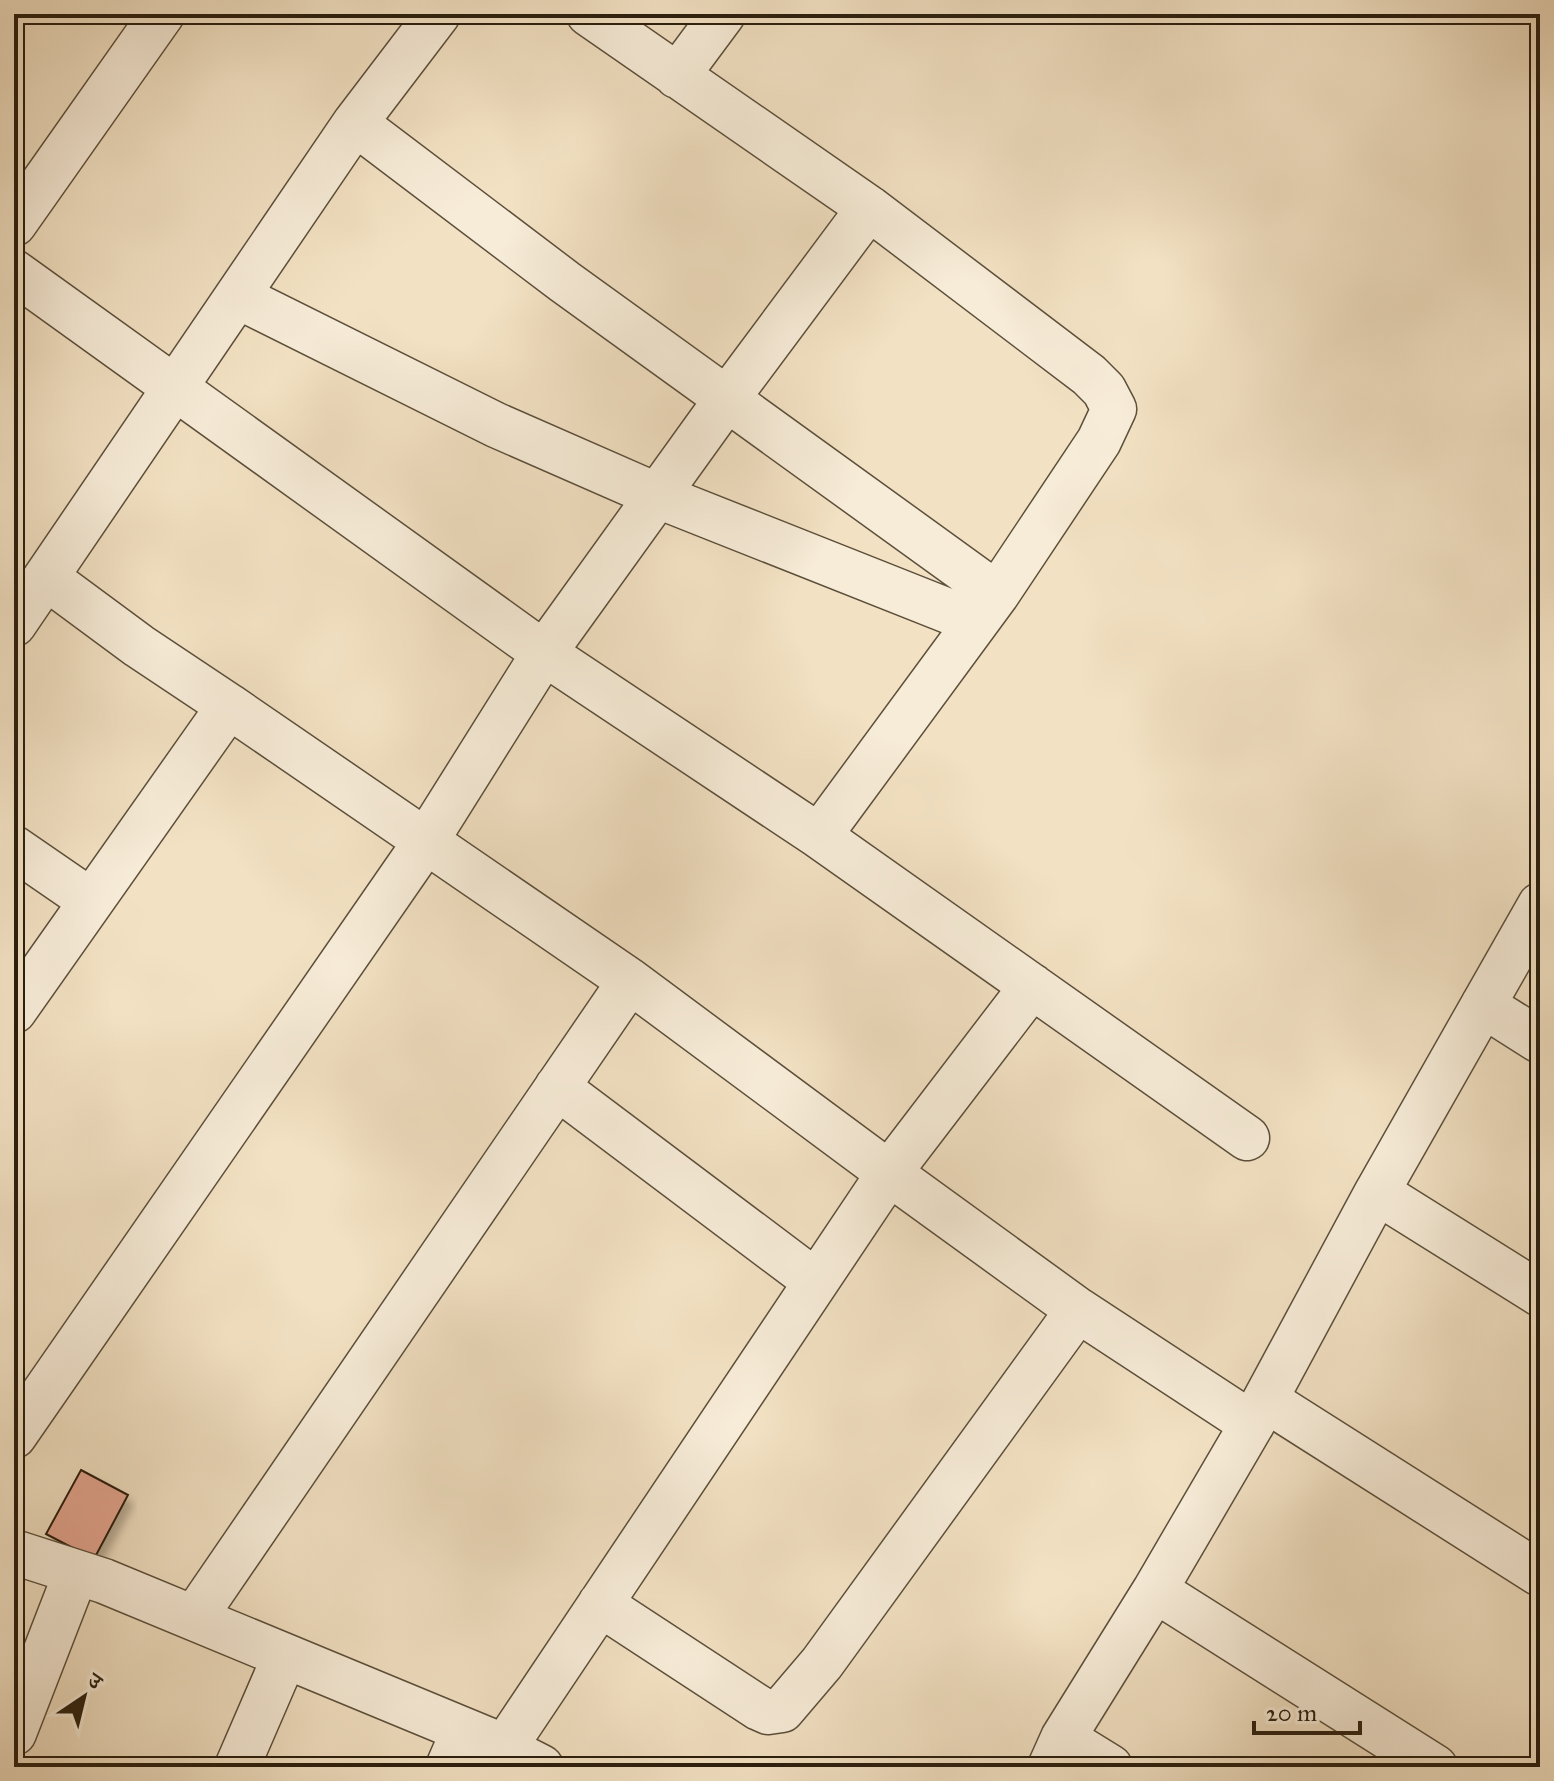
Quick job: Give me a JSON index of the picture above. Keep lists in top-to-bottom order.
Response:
{
  "scale_bar": "20 m",
  "north": "top right"
}
